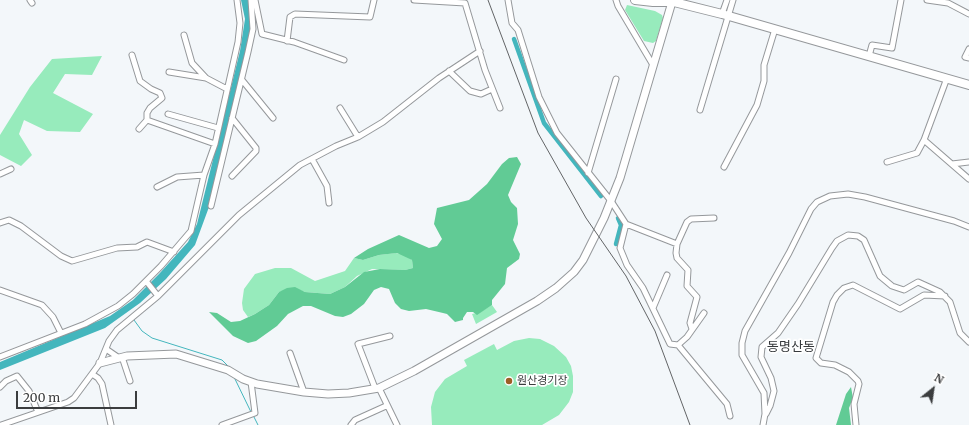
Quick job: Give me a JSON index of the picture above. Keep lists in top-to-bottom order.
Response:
{
  "districts": ["동명산동"],
  "places": ["원산경기장"],
  "scale_bar": "200 m",
  "north": "top right"
}
